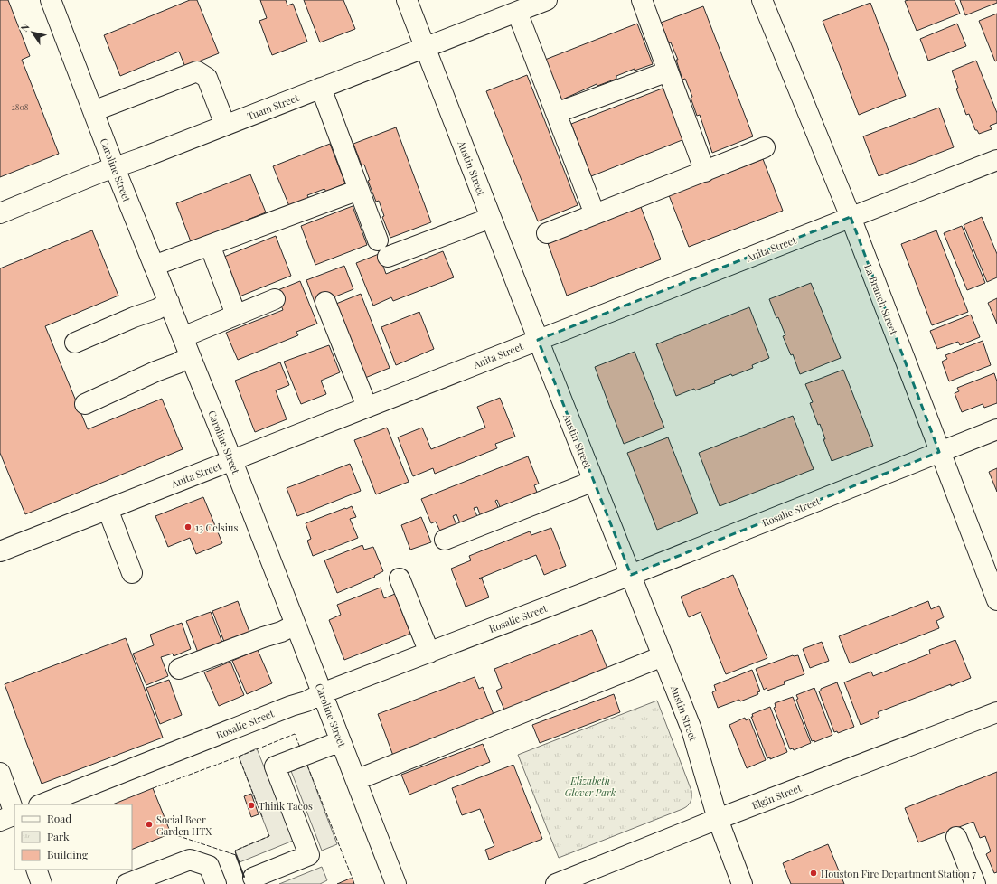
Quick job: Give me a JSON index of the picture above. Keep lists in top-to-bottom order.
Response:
{
  "streets": {
    "street": [
      "Tuam Street",
      "Austin Street",
      "Caroline Street",
      "Anita Street",
      "La Branch Street",
      "Rosalie Street",
      "Elgin Street"
    ]
  },
  "crossings": [
    ["Tuam Street", "Austin Street"],
    ["Tuam Street", "Caroline Street"],
    ["Austin Street", "Anita Street"],
    ["Austin Street", "Rosalie Street"],
    ["Austin Street", "Elgin Street"],
    ["Caroline Street", "Anita Street"],
    ["Caroline Street", "Rosalie Street"],
    ["Anita Street", "La Branch Street"],
    ["La Branch Street", "Rosalie Street"]
  ],
  "parks": ["Elizabeth Glover Park"],
  "places": [
    "13 Celsius",
    "Think Tacos",
    "Social Beer Garden HTX",
    "Houston Fire Department Station 7"
  ],
  "house_numbers": ["2808"],
  "legend": ["Road", "Park", "Building"],
  "north": "top left"
}
